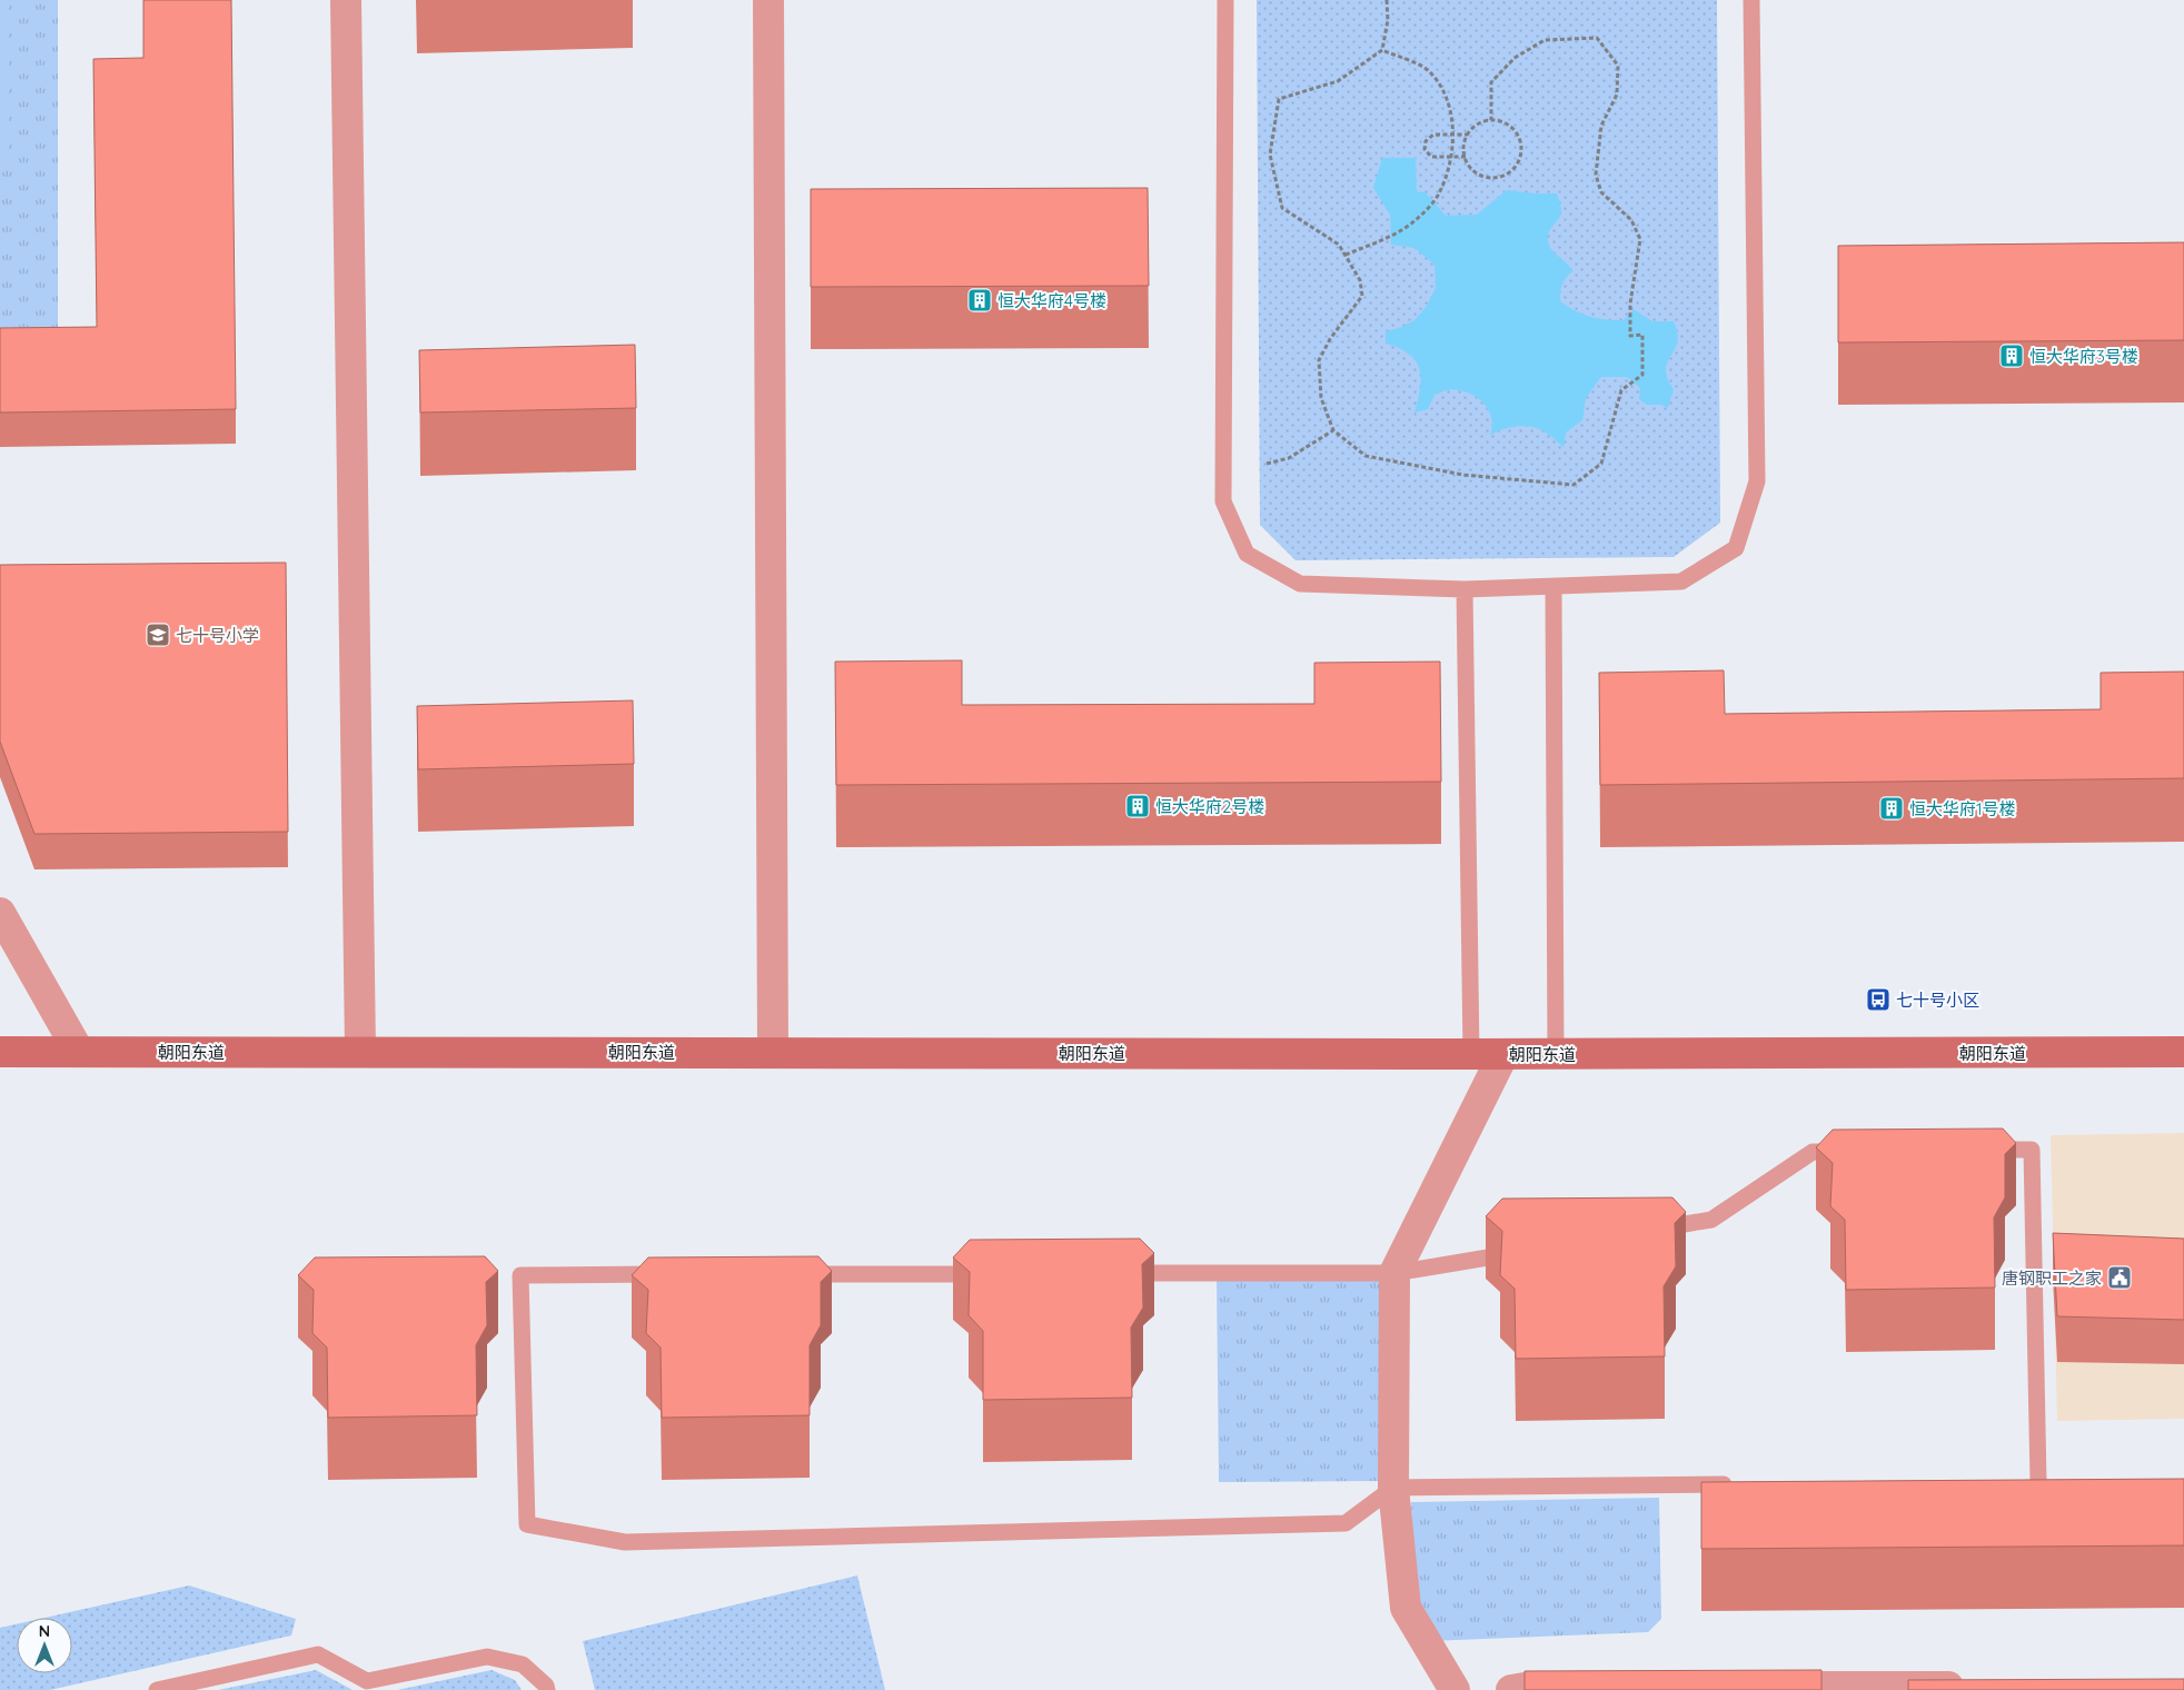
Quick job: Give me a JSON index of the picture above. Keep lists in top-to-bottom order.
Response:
{
  "streets": {
    "street": ["朝阳东道"]
  },
  "places": {
    "building": [
      "恒大华府4号楼",
      "恒大华府3号楼",
      "恒大华府2号楼",
      "恒大华府1号楼"
    ],
    "school or university": ["七十号小学"],
    "bus stop": ["七十号小区"],
    "public building": ["唐钢职工之家"]
  },
  "north": "top"
}
